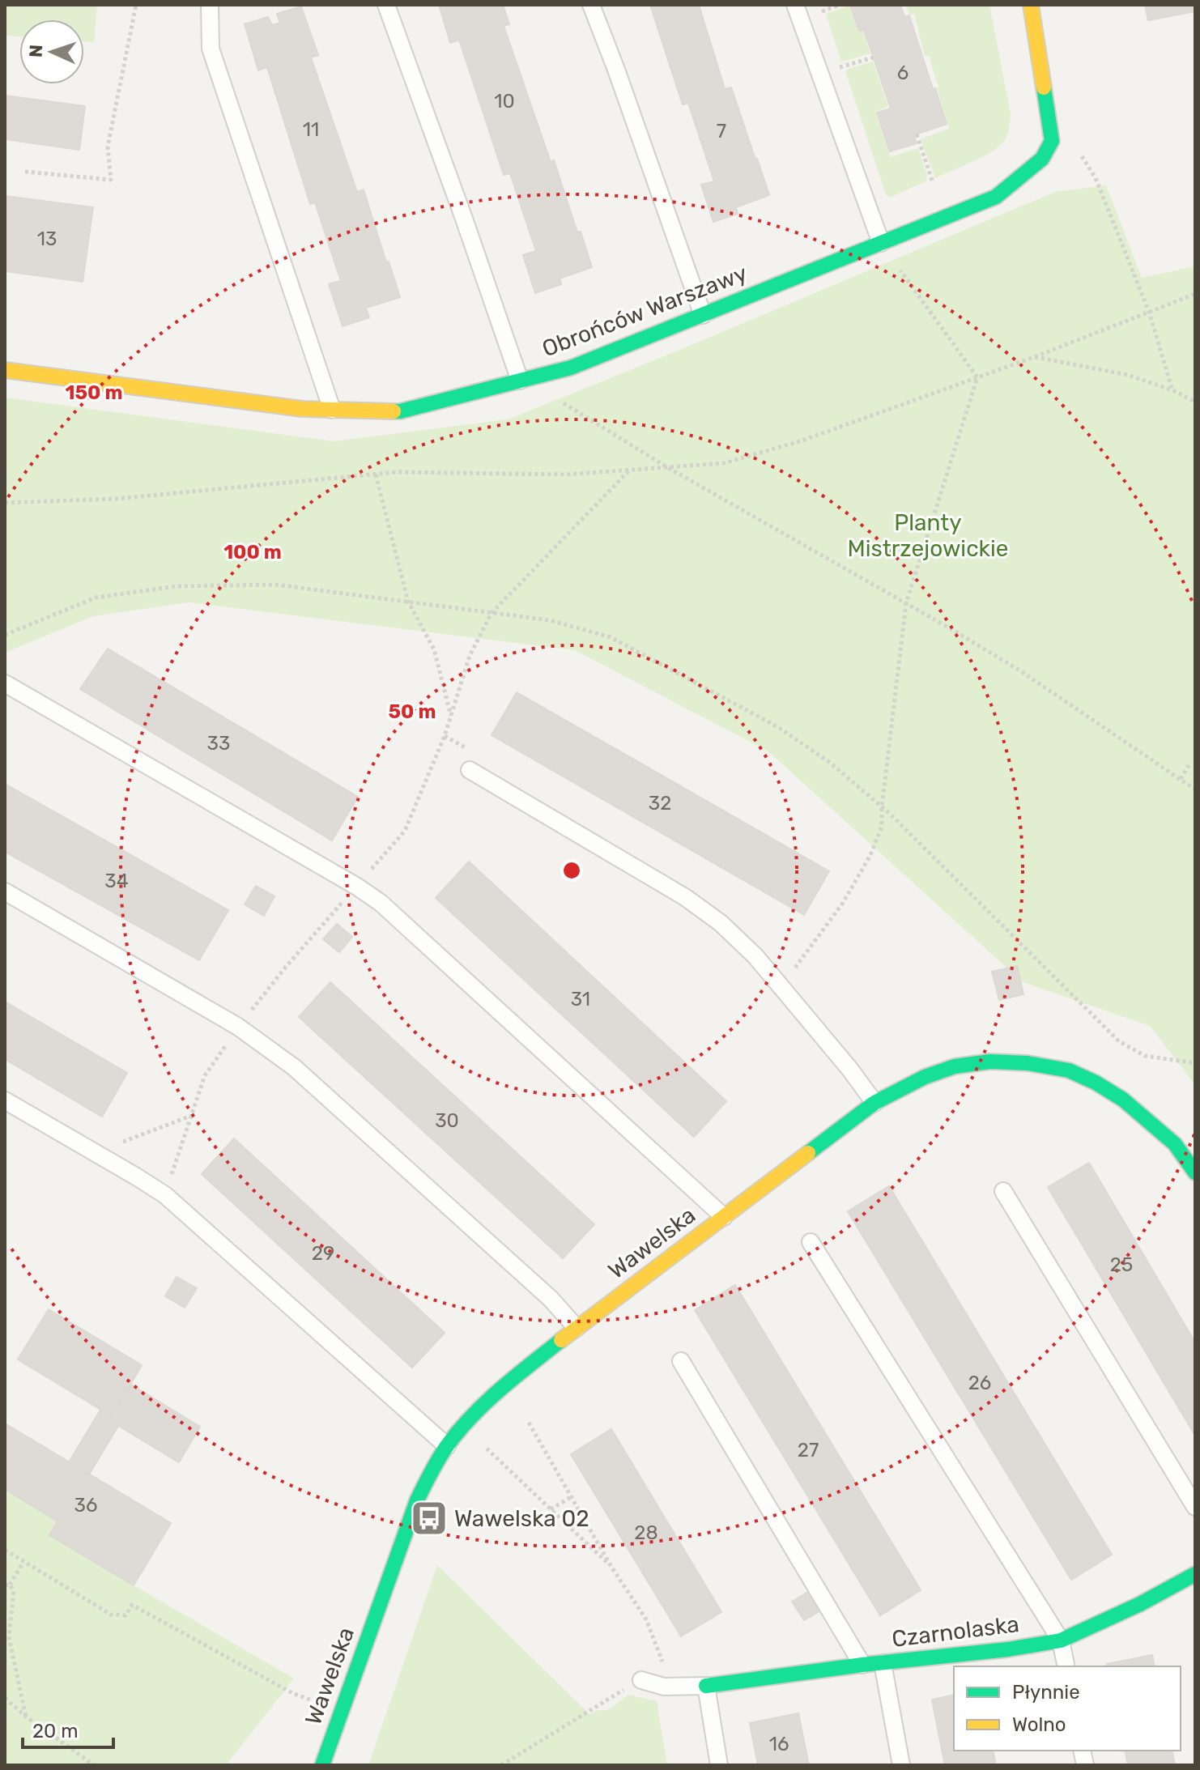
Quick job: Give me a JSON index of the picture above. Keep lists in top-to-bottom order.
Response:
{
  "streets": {
    "street": ["Obrońców Warszawy", "Wawelska", "Czarnolaska"]
  },
  "parks": ["Planty Mistrzejowickie"],
  "places": {
    "bus stop": ["Wawelska 02"]
  },
  "house_numbers": [
    "6",
    "10",
    "11",
    "7",
    "13",
    "33",
    "32",
    "34",
    "31",
    "30",
    "29",
    "25",
    "26",
    "27",
    "36",
    "28",
    "16"
  ],
  "legend": ["Płynnie", "Wolno"],
  "scale_bar": "20 m",
  "north": "left",
  "rings": ["150 m", "100 m", "50 m"]
}
